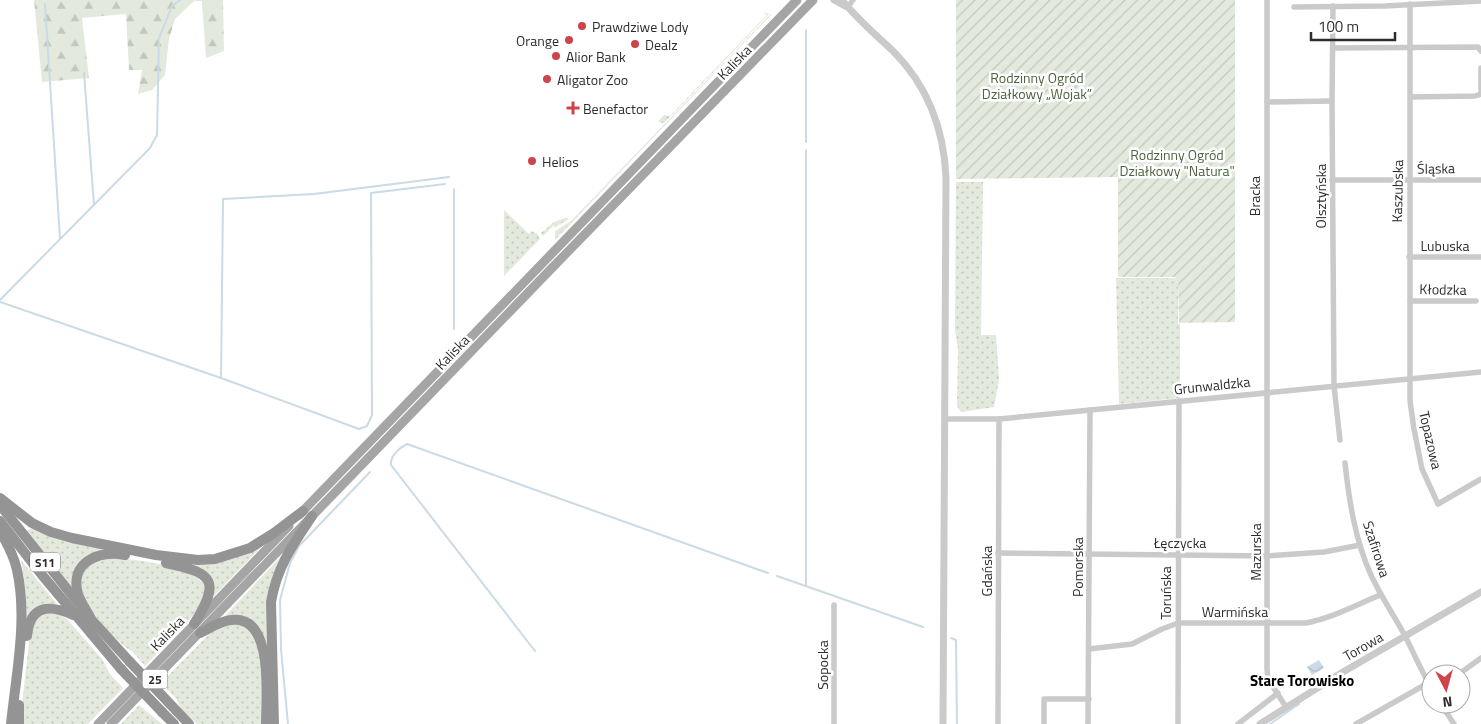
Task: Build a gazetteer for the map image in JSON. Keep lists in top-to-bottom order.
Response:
{
  "streets": {
    "highway": ["S11"],
    "main road": ["Kaliska", "25"],
    "street": [
      "Śląska",
      "Kaszubska",
      "Bracka",
      "Olsztyńska",
      "Lubuska",
      "Kłodzka",
      "Grunwaldzka",
      "Topazowa",
      "Łęczycka",
      "Szafirowa",
      "Mazurska",
      "Pomorska",
      "Gdańska",
      "Toruńska",
      "Warmińska",
      "Torowa",
      "Sopocka"
    ]
  },
  "crossings": [
    ["Śląska", "Kaszubska"],
    ["Śląska", "Olsztyńska"],
    ["Kaszubska", "Lubuska"],
    ["Kaszubska", "Kłodzka"],
    ["Kaszubska", "Grunwaldzka"],
    ["Kaszubska", "Topazowa"],
    ["Bracka", "Grunwaldzka"],
    ["Bracka", "Mazurska"],
    ["Olsztyńska", "Grunwaldzka"],
    ["Grunwaldzka", "Topazowa"],
    ["Grunwaldzka", "Mazurska"],
    ["Grunwaldzka", "Pomorska"],
    ["Grunwaldzka", "Gdańska"],
    ["Grunwaldzka", "Toruńska"],
    ["Łęczycka", "Szafirowa"],
    ["Łęczycka", "Mazurska"],
    ["Łęczycka", "Pomorska"],
    ["Łęczycka", "Gdańska"],
    ["Łęczycka", "Toruńska"],
    ["Szafirowa", "Warmińska"],
    ["Szafirowa", "Torowa"],
    ["Mazurska", "Warmińska"],
    ["Mazurska", "Torowa"],
    ["Pomorska", "Warmińska"],
    ["Toruńska", "Warmińska"]
  ],
  "districts": ["Stare Torowisko"],
  "parks": ["Rodzinny Ogród Działkowy „Wojak”", "Rodzinny Ogród Działkowy \"Natura\""],
  "places": {
    "other": [
      "Prawdziwe Lody",
      "Orange",
      "Dealz",
      "Alior Bank",
      "Aligator Zoo",
      "Helios"
    ],
    "health": ["Benefactor"]
  },
  "scale_bar": "100 m",
  "north": "bottom"
}
